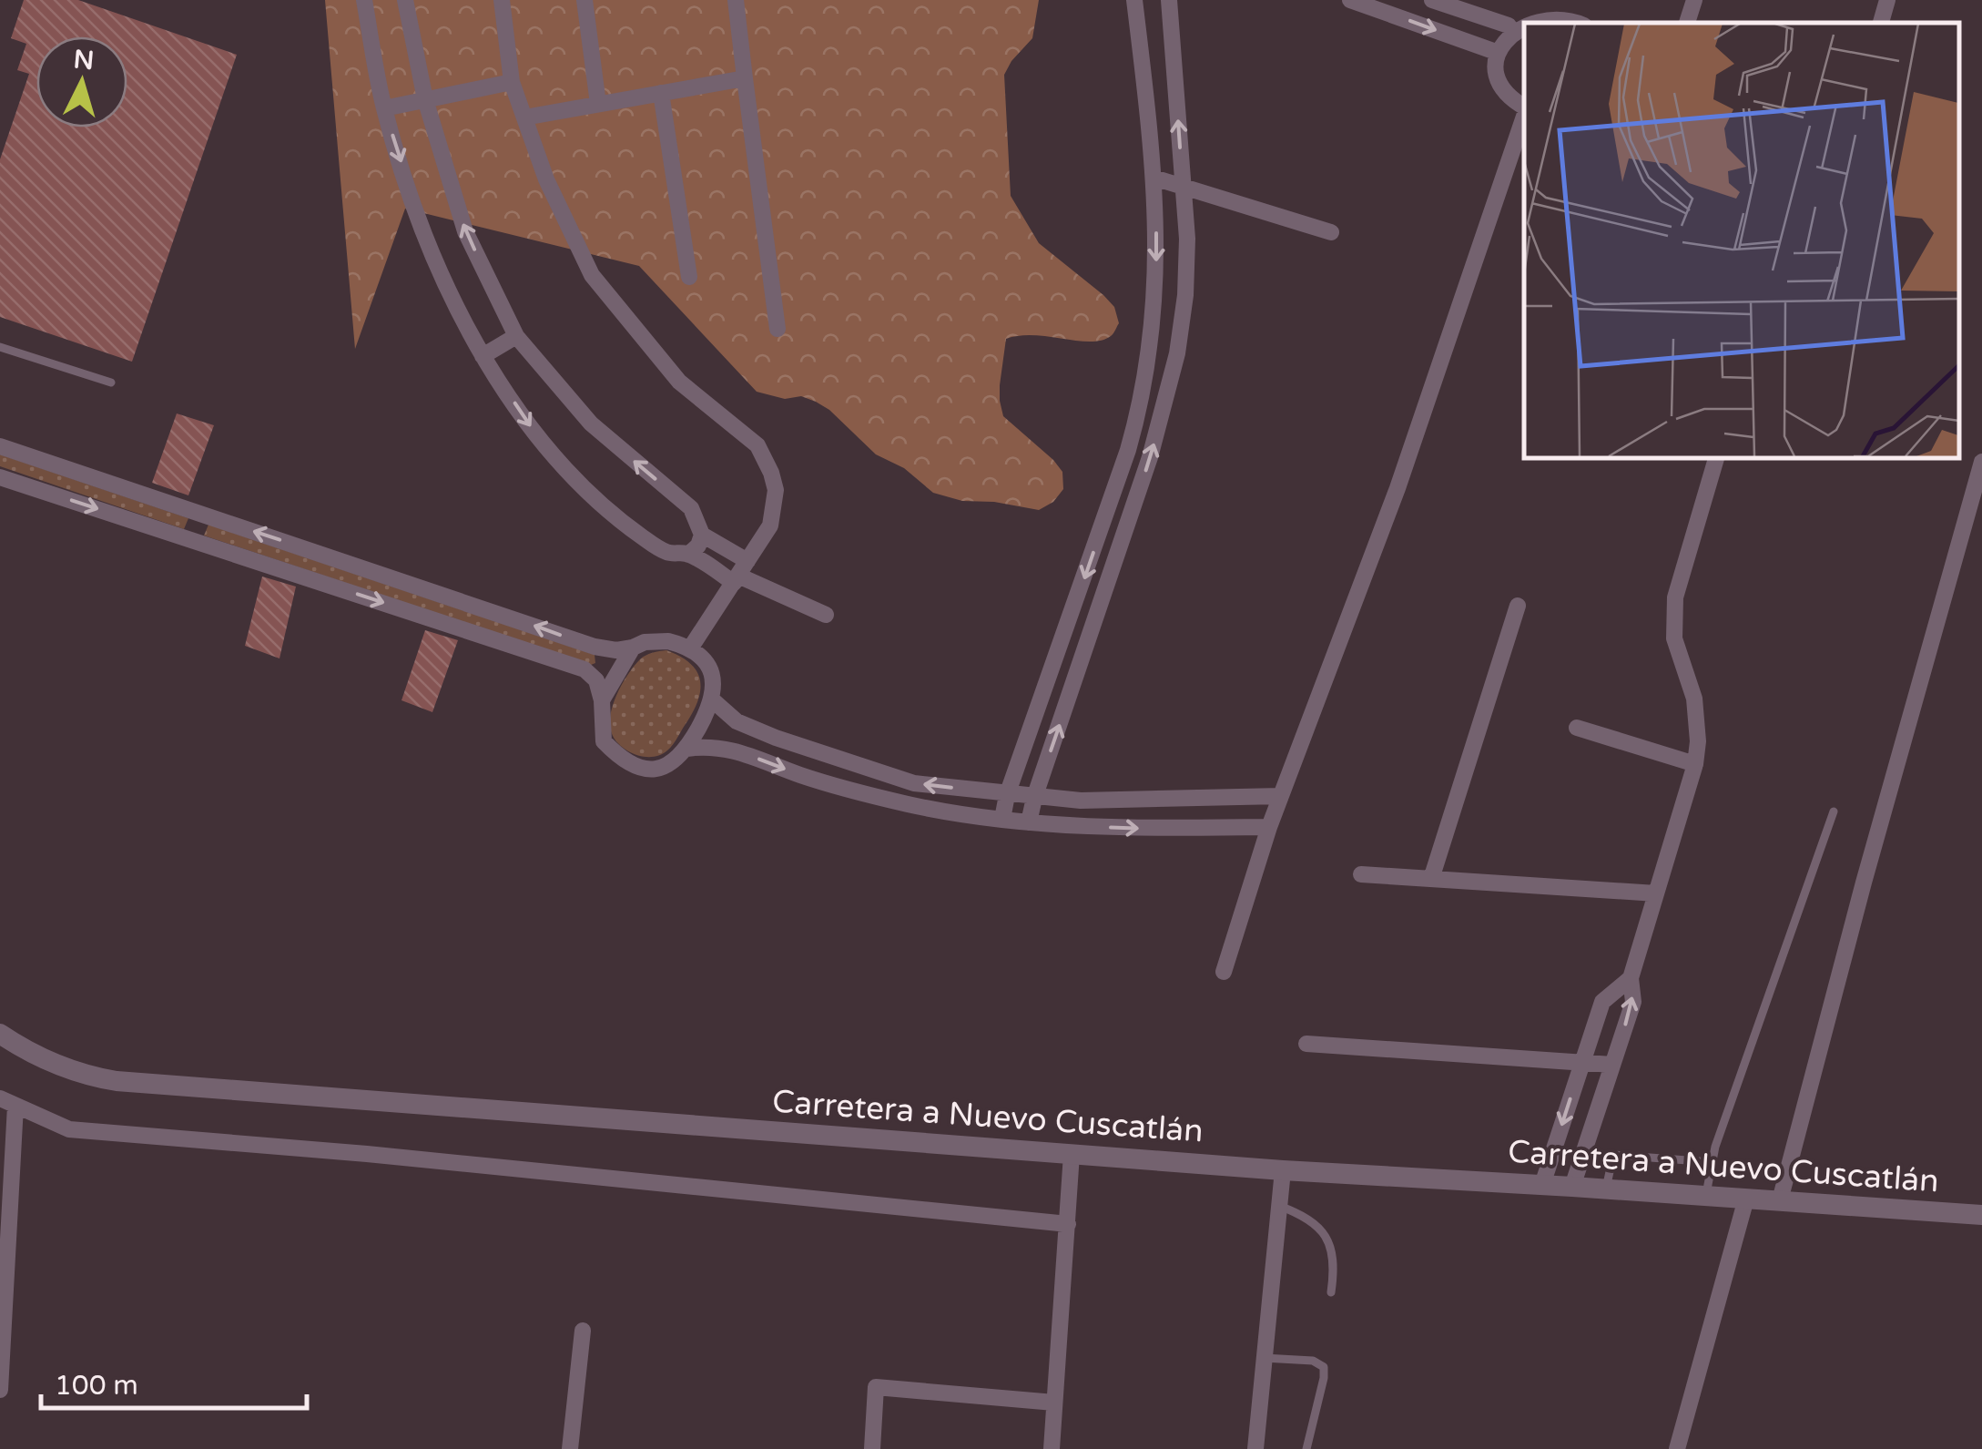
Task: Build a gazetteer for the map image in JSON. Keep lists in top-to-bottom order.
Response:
{
  "streets": {
    "street": ["Carretera a Nuevo Cuscatlán"]
  },
  "scale_bar": "100 m",
  "north": "top"
}
